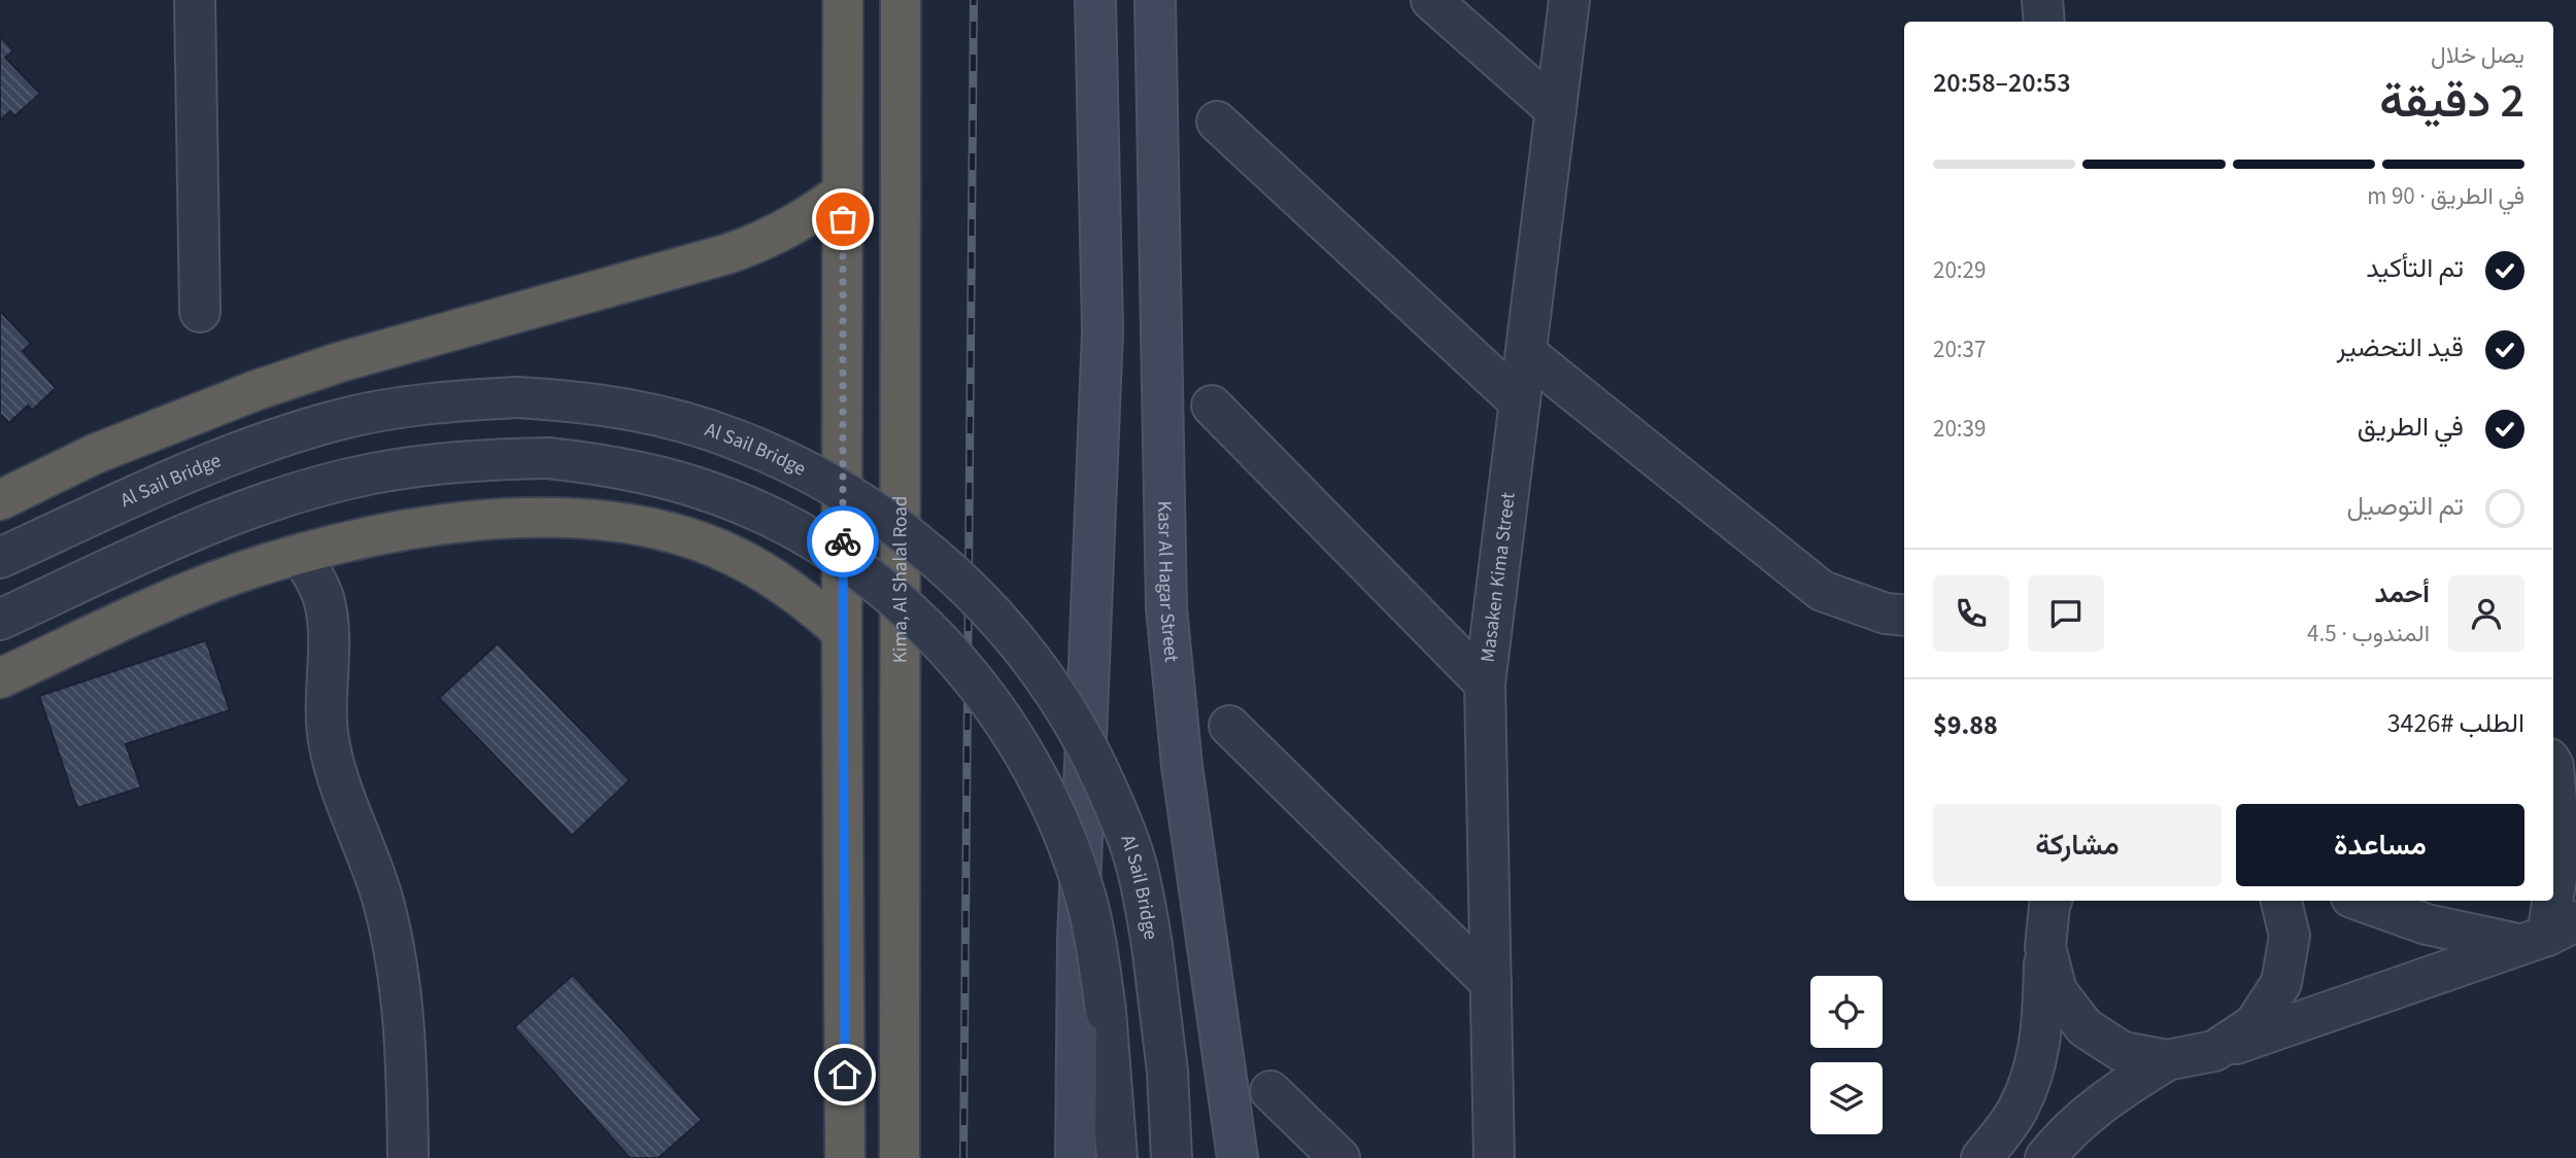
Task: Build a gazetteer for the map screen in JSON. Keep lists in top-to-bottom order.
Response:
{
  "streets": {
    "highway": ["Kima, Al Shalal Road"],
    "main road": ["Kasr Al Hagar Street"],
    "street": ["Al Sail Bridge", "Masaken Kima Street"]
  },
  "page": {
    "heading": ["2 دقيقة", "يصل خلال", "20:53–20:58"],
    "panel": [
      "أحمد",
      "المندوب · 4.5",
      "الطلب #3426",
      "$9.88"
    ],
    "bar": "في الطريق · 90 m",
    "list": [
      ["تم التأكيد", "20:29"],
      ["قيد التحضير", "20:37"],
      ["في الطريق", "20:39"],
      "تم التوصيل"
    ],
    "buttons": ["مساعدة", "مشاركة"]
  }
}
